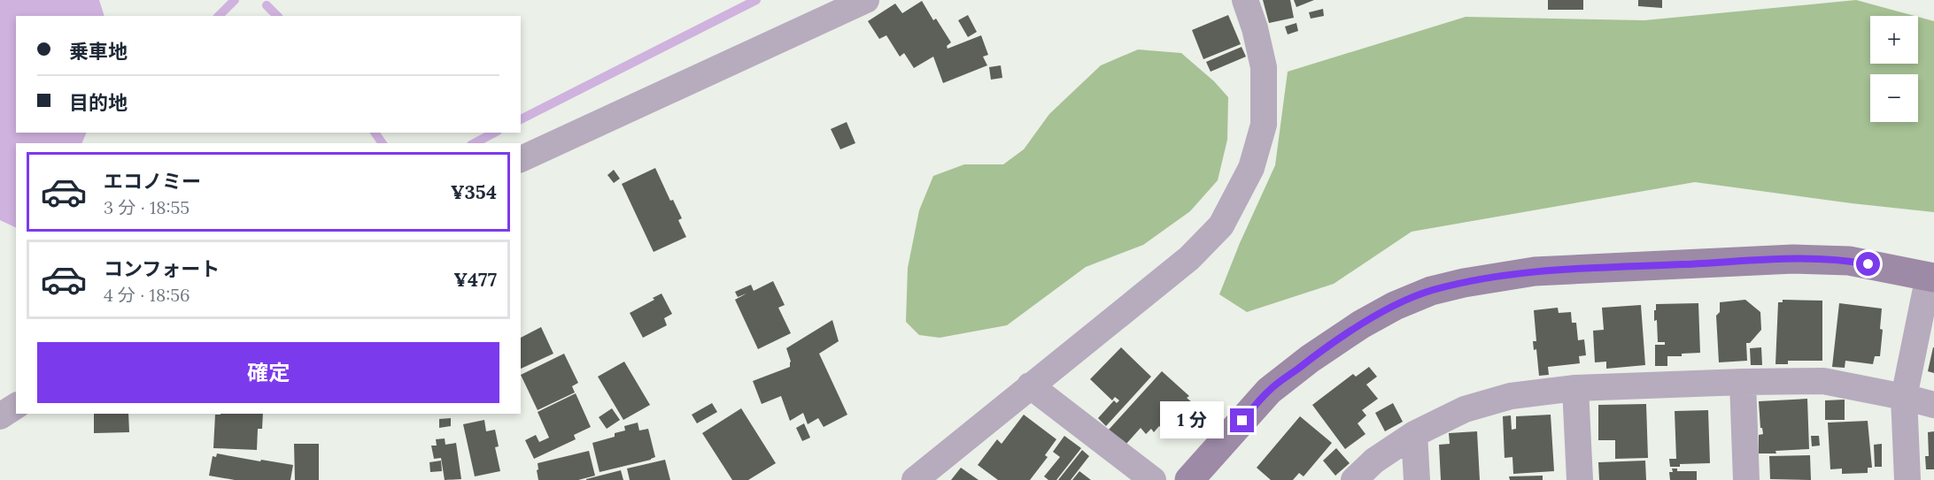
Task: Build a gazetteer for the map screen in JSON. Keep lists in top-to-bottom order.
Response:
{
  "page": {
    "map_buttons": ["+", "−"],
    "banner": ["乗車地", "目的地"],
    "list": [
      {
        "name": "エコノミー",
        "note": "3 分 · 18:55",
        "value": "¥354"
      },
      {
        "name": "コンフォート",
        "note": "4 分 · 18:56",
        "value": "¥477"
      }
    ],
    "buttons": "確定",
    "bubble": "1 分"
  }
}
